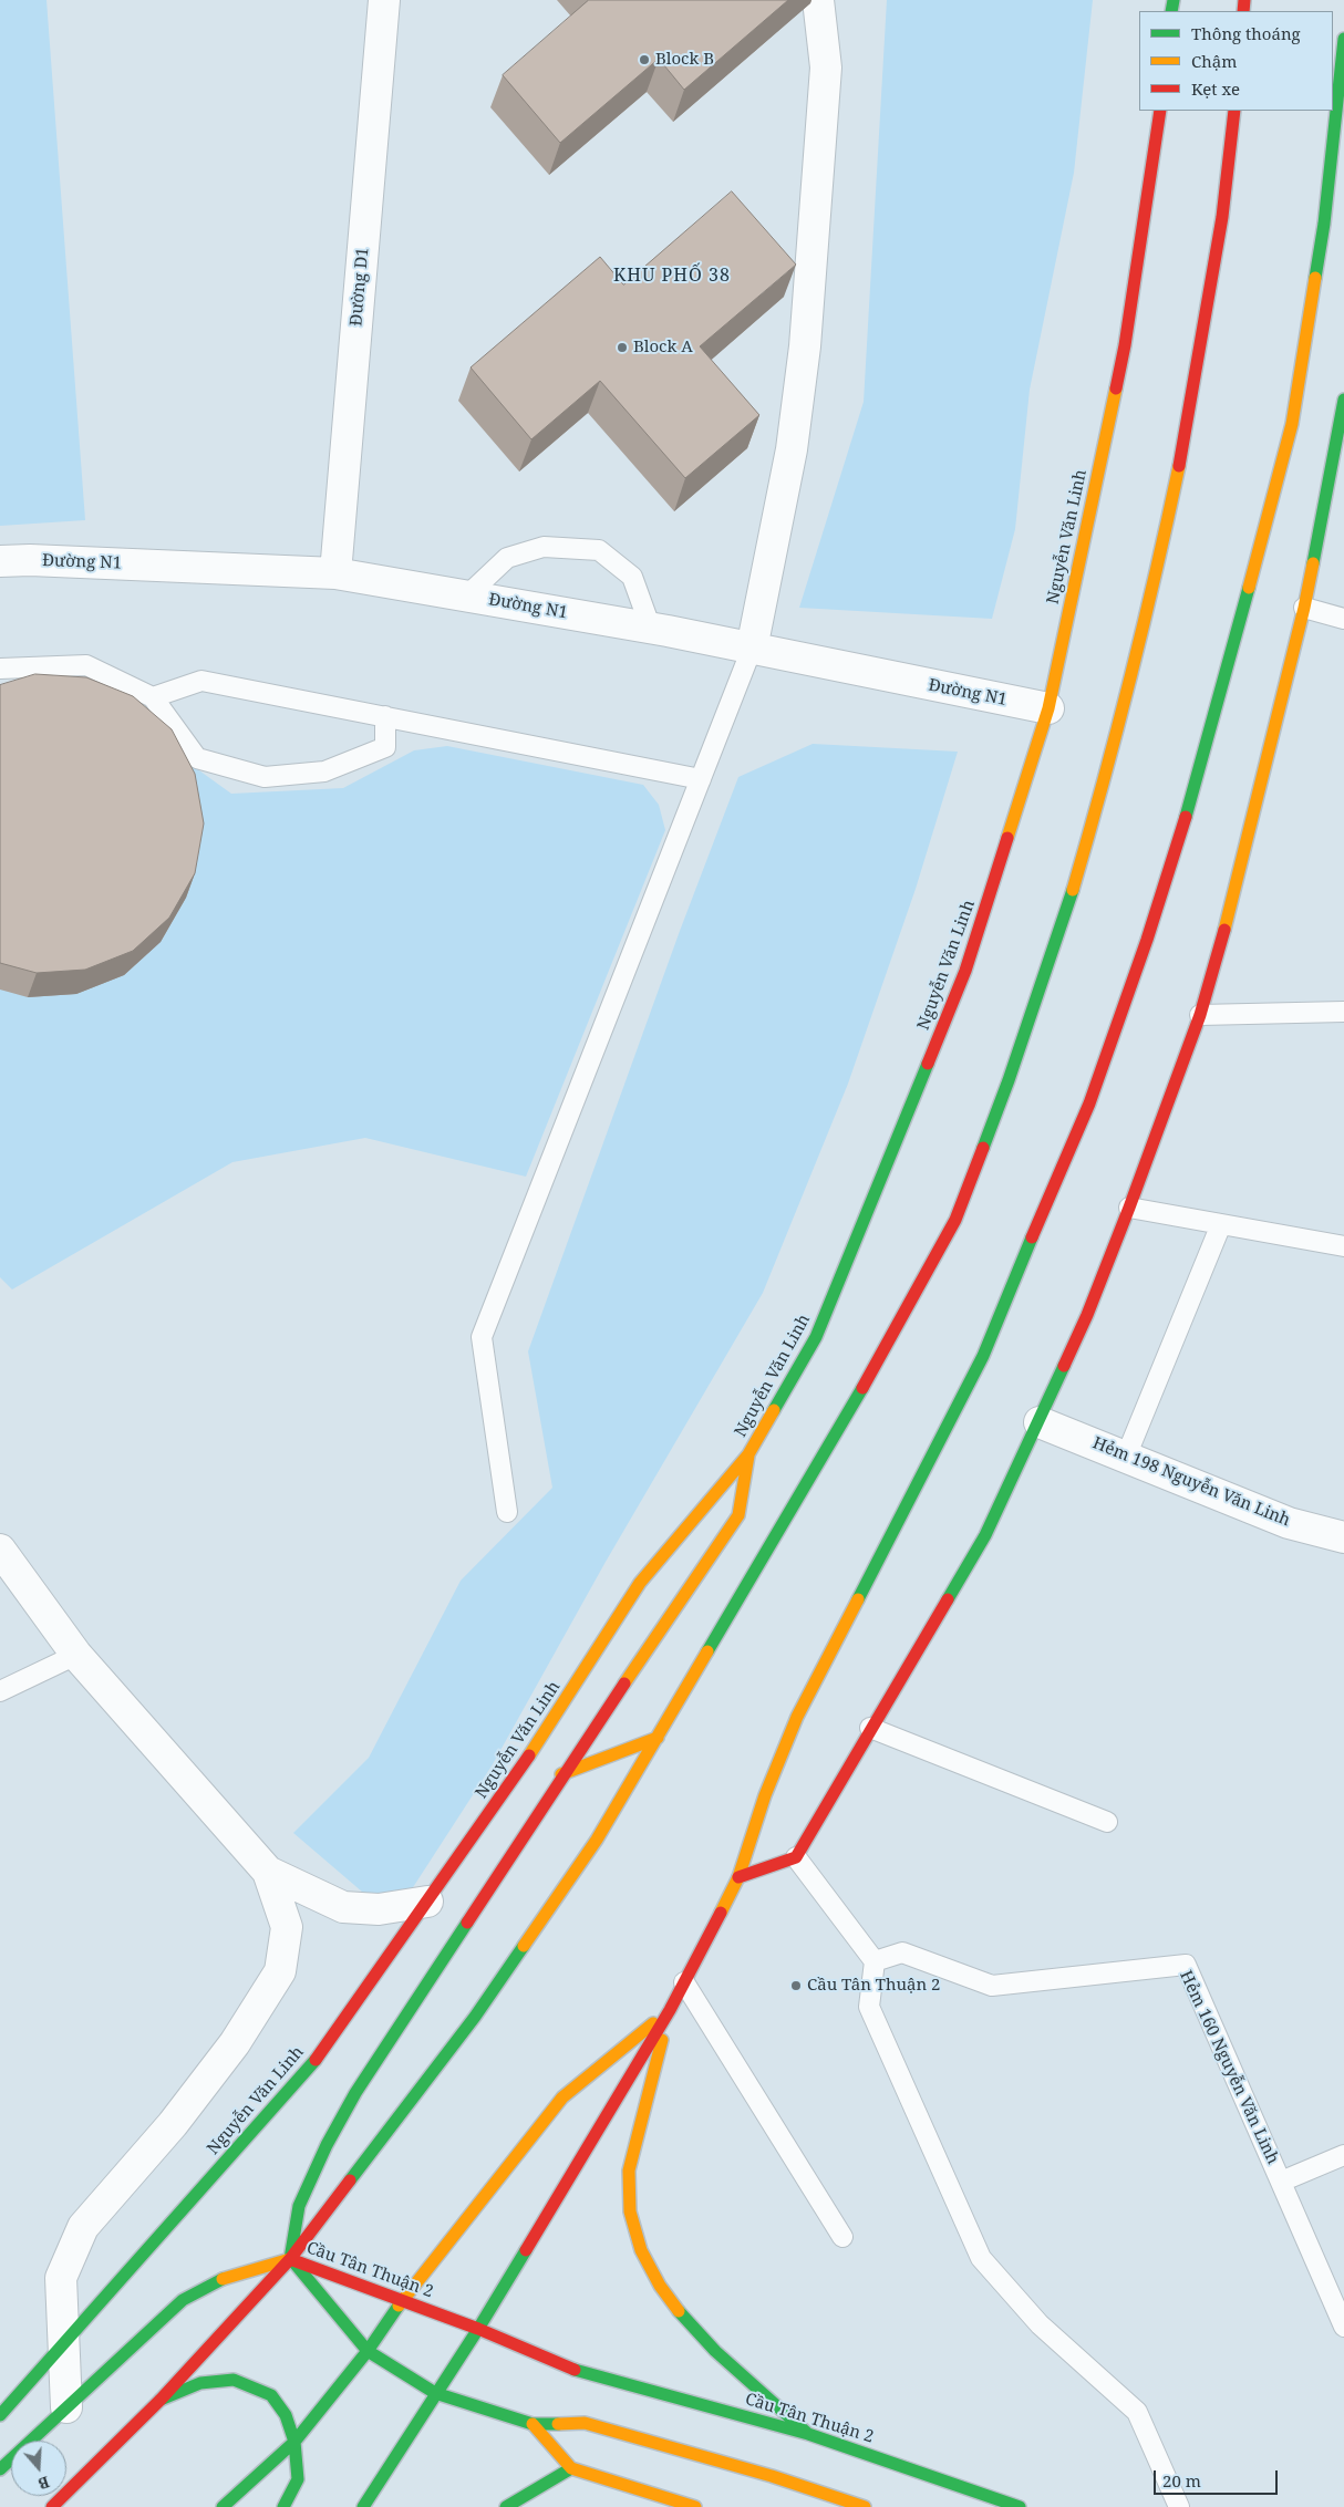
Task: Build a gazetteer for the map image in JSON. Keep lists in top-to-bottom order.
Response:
{
  "streets": {
    "main road": ["Nguyễn Văn Linh", "Cầu Tân Thuận 2"],
    "street": ["Đường D1", "Đường N1", "Hẻm 198 Nguyễn Văn Linh"],
    "lane": ["Hẻm 160 Nguyễn Văn Linh"]
  },
  "crossings": [
    ["Đường D1", "Đường N1"],
    ["Nguyễn Văn Linh", "Đường N1"]
  ],
  "districts": ["KHU PHỐ 38"],
  "places": ["Block B", "Block A", "Cầu Tân Thuận 2"],
  "legend": ["Thông thoáng", "Chậm", "Kẹt xe"],
  "scale_bar": "20 m",
  "north": "bottom"
}
